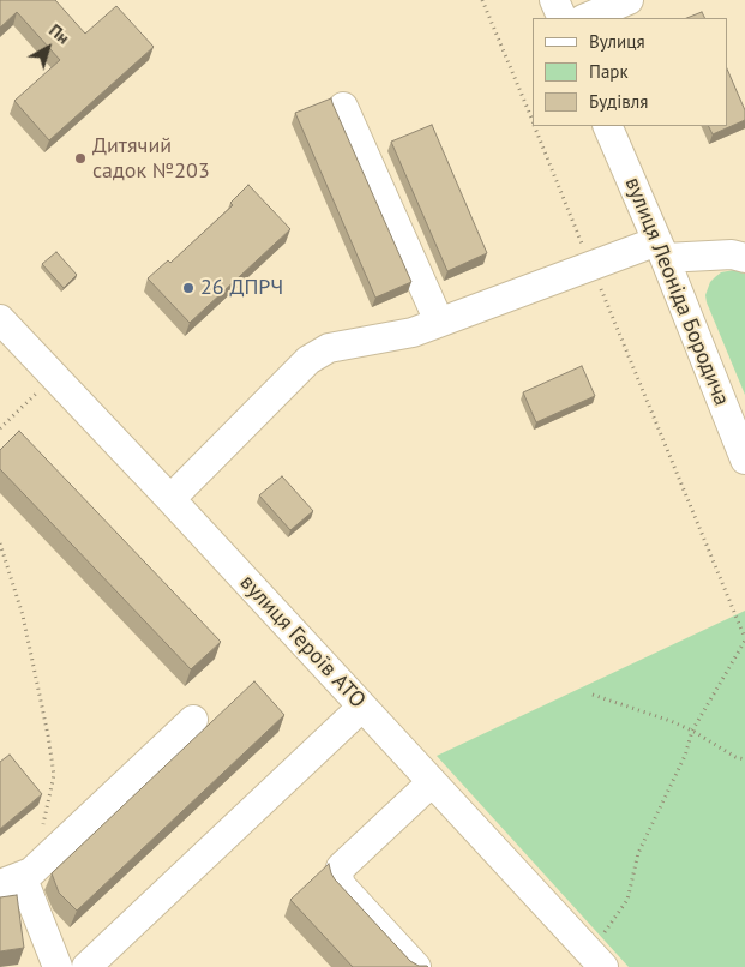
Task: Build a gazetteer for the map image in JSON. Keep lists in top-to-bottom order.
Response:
{
  "streets": {
    "street": ["вулиця Леоніда Бородича", "вулиця Героїв АТО"]
  },
  "places": ["Дитячий садок №203", "26 ДПРЧ"],
  "legend": ["Вулиця", "Парк", "Будівля"],
  "north": "top right"
}
